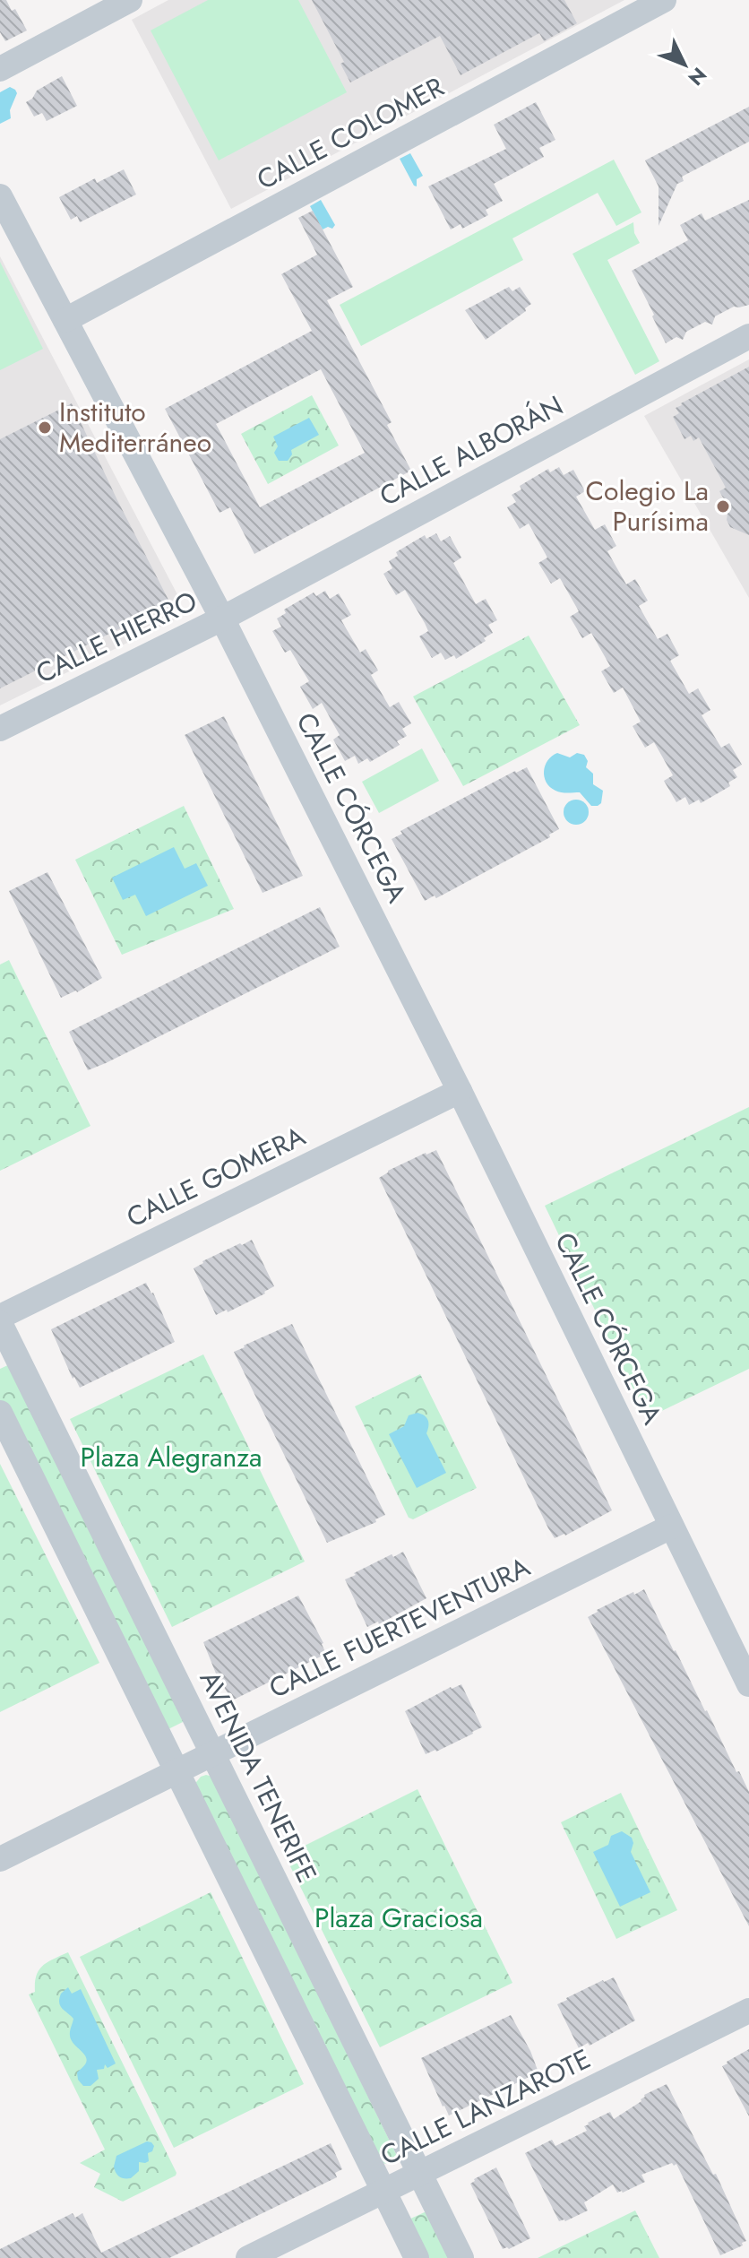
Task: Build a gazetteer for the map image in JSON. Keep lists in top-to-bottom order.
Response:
{
  "streets": {
    "street": [
      "CALLE COLOMER",
      "CALLE ALBORÁN",
      "CALLE HIERRO",
      "CALLE CÓRCEGA",
      "CALLE GOMERA",
      "CALLE FUERTEVENTURA",
      "AVENIDA TENERIFE",
      "CALLE LANZAROTE"
    ]
  },
  "crossings": [
    ["CALLE COLOMER", "CALLE CÓRCEGA"],
    ["CALLE ALBORÁN", "CALLE HIERRO"],
    ["CALLE ALBORÁN", "CALLE CÓRCEGA"],
    ["CALLE HIERRO", "CALLE CÓRCEGA"],
    ["CALLE CÓRCEGA", "CALLE GOMERA"],
    ["CALLE CÓRCEGA", "CALLE FUERTEVENTURA"],
    ["CALLE FUERTEVENTURA", "AVENIDA TENERIFE"],
    ["AVENIDA TENERIFE", "CALLE LANZAROTE"]
  ],
  "parks": ["Plaza Alegranza", "Plaza Graciosa"],
  "places": ["Instituto Mediterráneo", "Colegio La Purísima"],
  "north": "bottom right"
}
